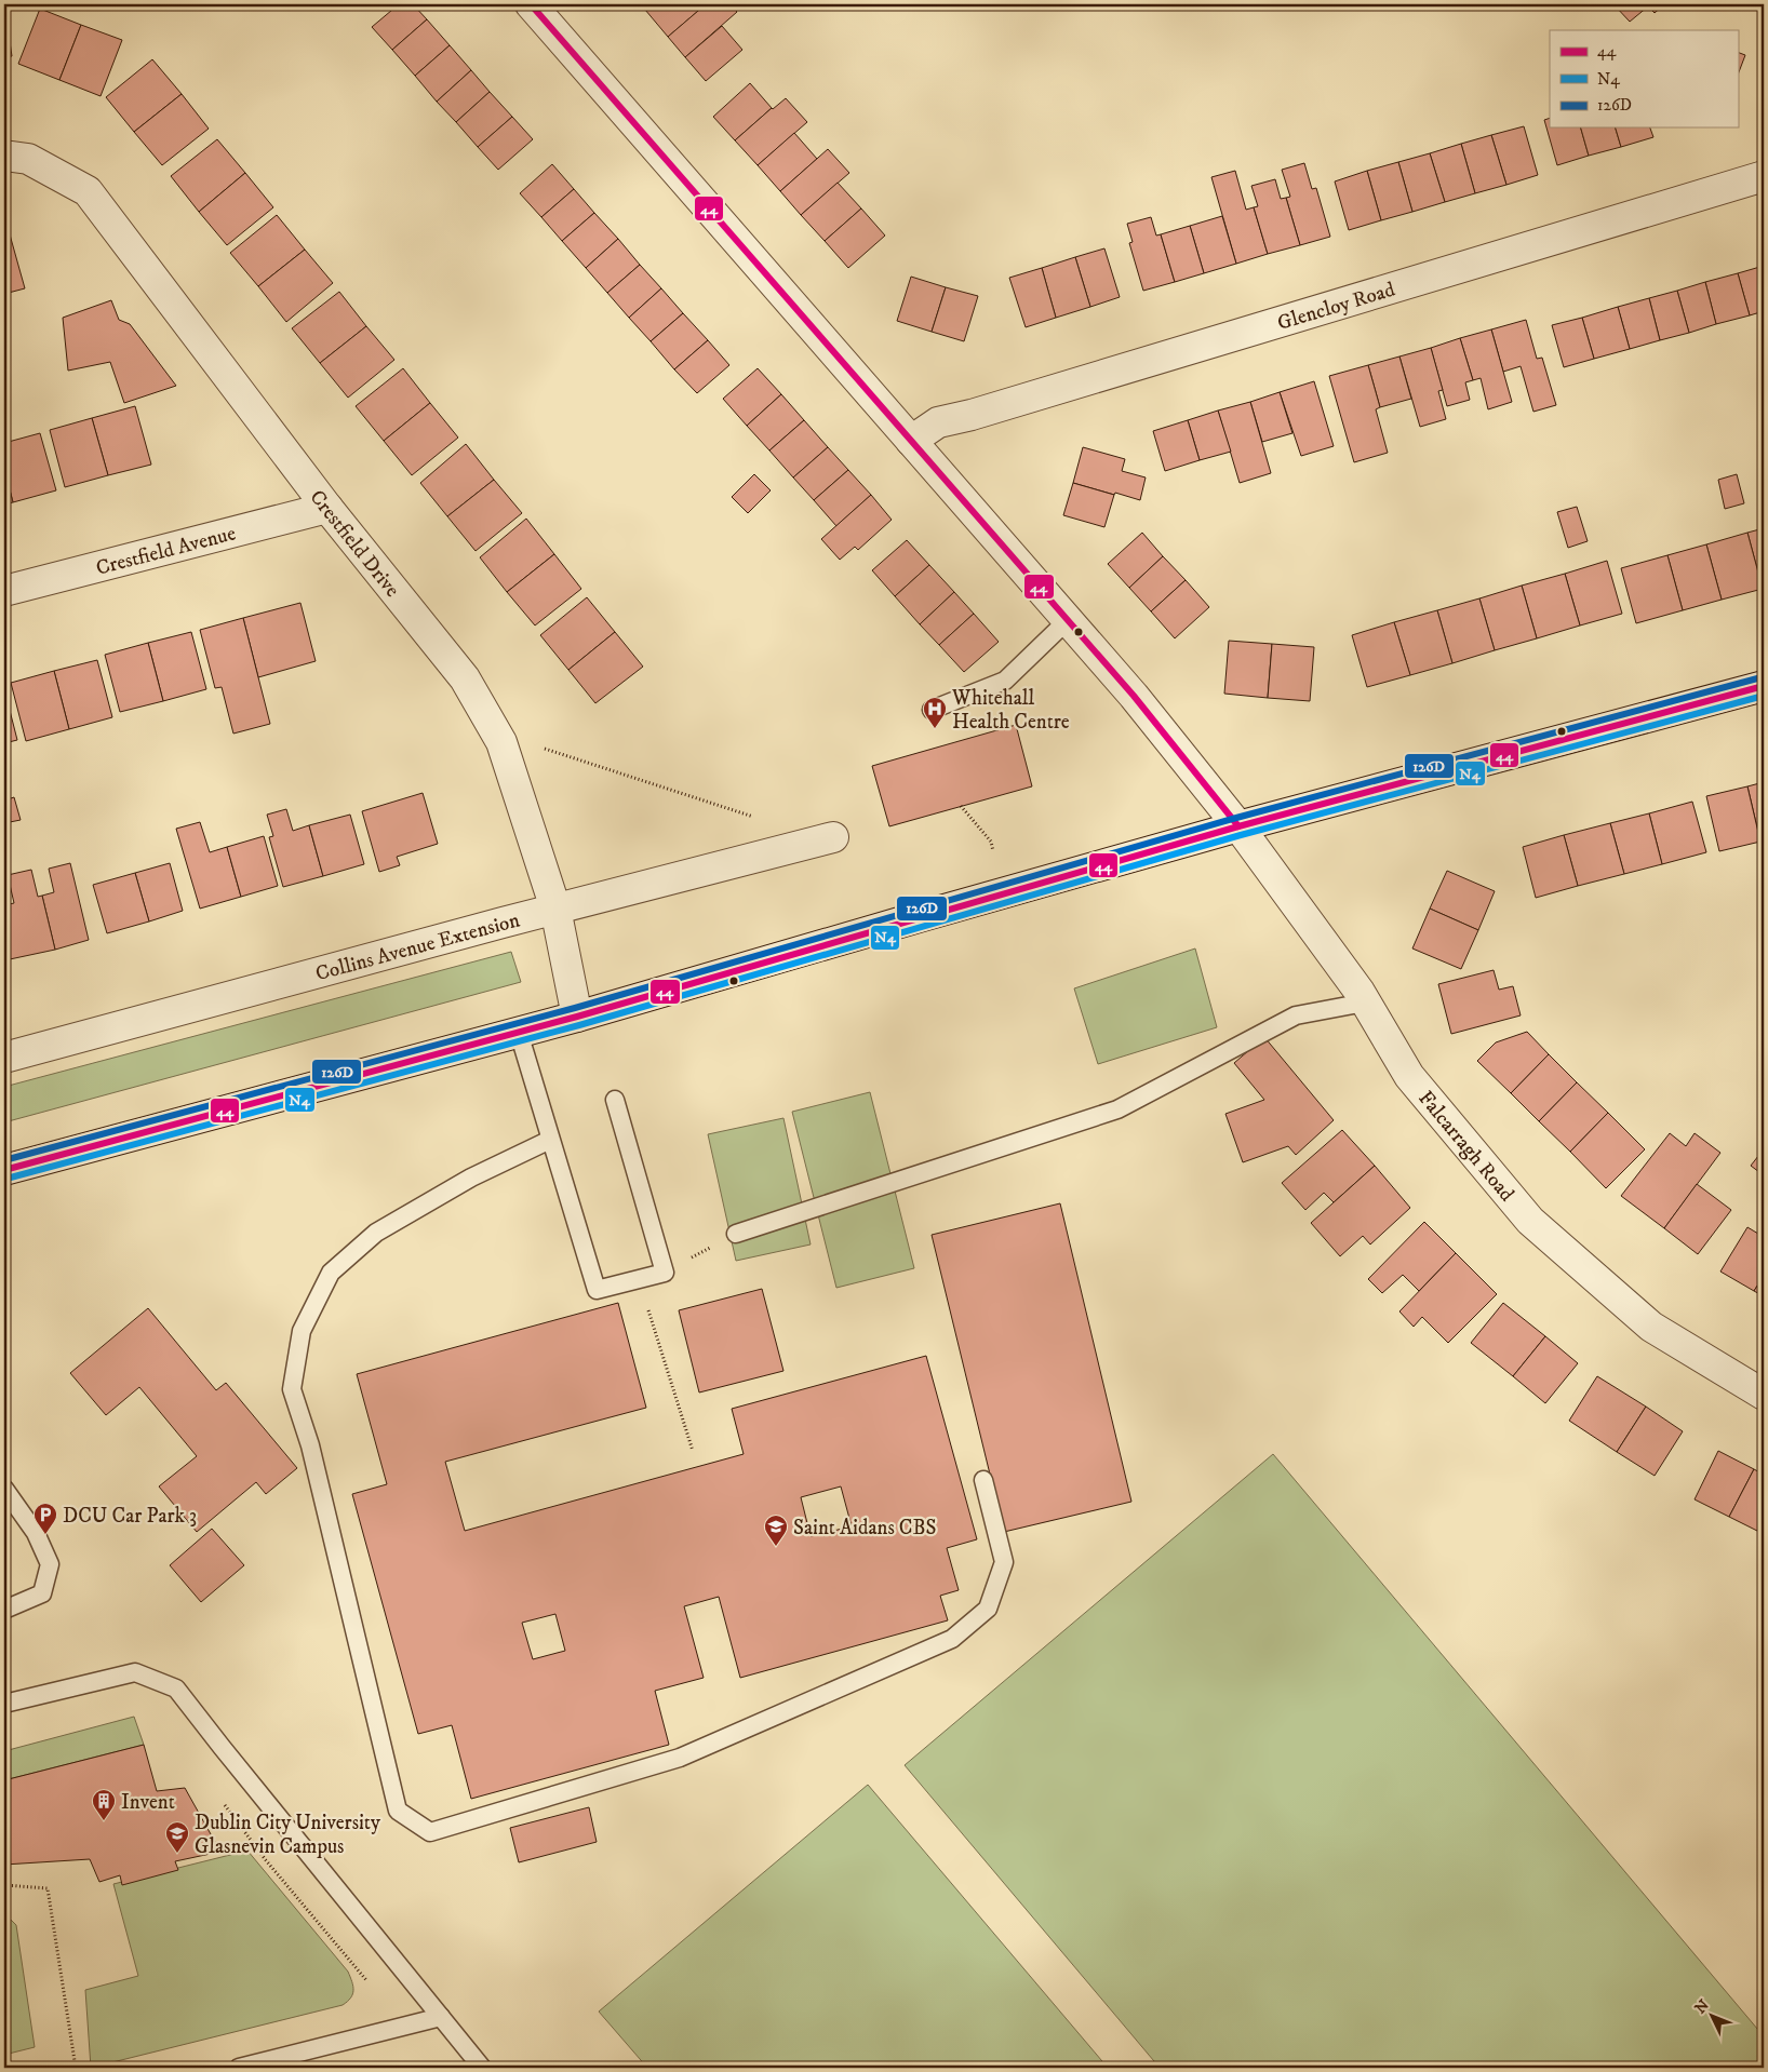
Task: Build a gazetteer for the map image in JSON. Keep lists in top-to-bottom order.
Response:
{
  "streets": {
    "street": [
      "Glencloy Road",
      "Crestfield Drive",
      "Crestfield Avenue",
      "Collins Avenue Extension",
      "Falcarragh Road"
    ]
  },
  "crossings": [
    ["Glencloy Road", "Falcarragh Road"],
    ["Crestfield Drive", "Crestfield Avenue"],
    ["Crestfield Drive", "Collins Avenue Extension"]
  ],
  "places": {
    "hospital": ["Whitehall Health Centre"],
    "parking": ["DCU Car Park 3"],
    "school or university": ["Saint Aidans CBS", "Dublin City University Glasnevin Campus"],
    "building": ["Invent"]
  },
  "lines": ["transit line 44", "transit line 126D", "transit line N4"],
  "legend": ["44", "N4", "126D"],
  "north": "top left"
}
